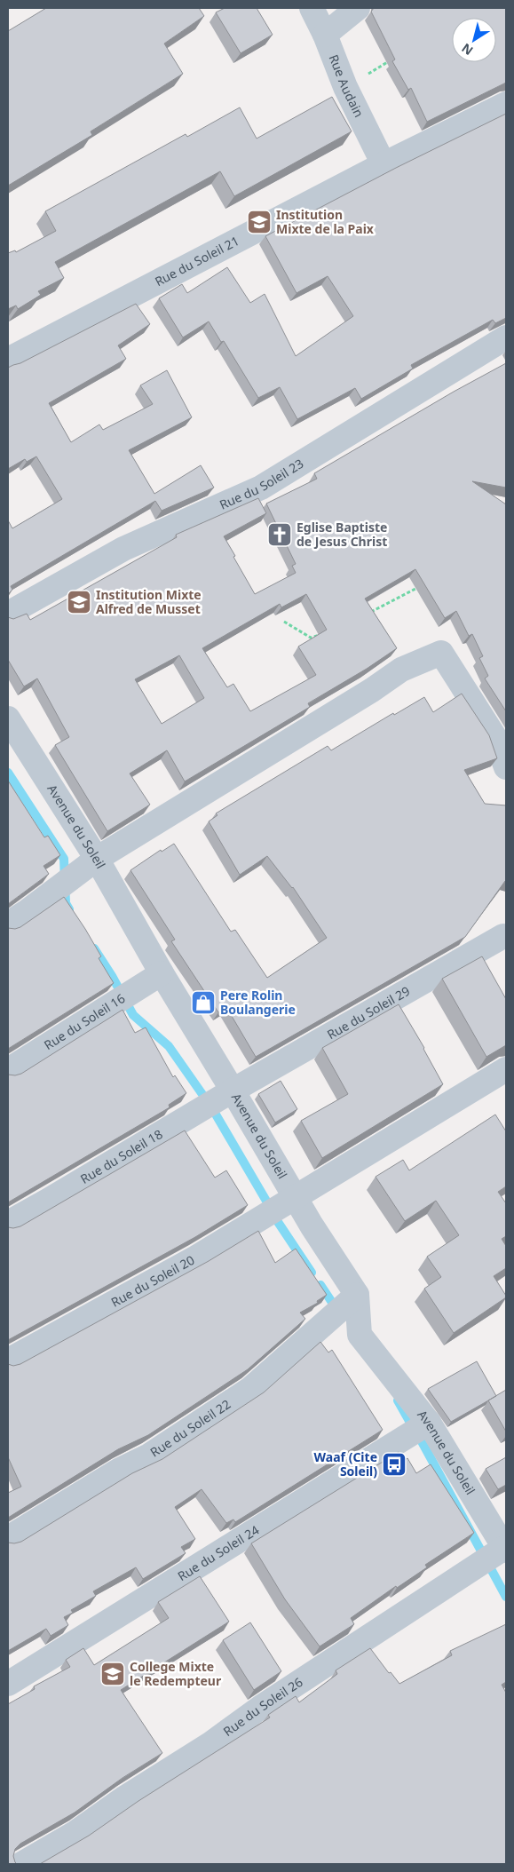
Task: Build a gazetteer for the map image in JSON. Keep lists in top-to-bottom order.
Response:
{
  "streets": {
    "street": [
      "Rue Audain",
      "Rue du Soleil 21",
      "Rue du Soleil 23",
      "Avenue du Soleil",
      "Rue du Soleil 29",
      "Rue du Soleil 16",
      "Rue du Soleil 18",
      "Rue du Soleil 20",
      "Rue du Soleil 22",
      "Rue du Soleil 24",
      "Rue du Soleil 26"
    ]
  },
  "crossings": [
    ["Rue Audain", "Rue du Soleil 21"],
    ["Avenue du Soleil", "Rue du Soleil 29"],
    ["Avenue du Soleil", "Rue du Soleil 16"],
    ["Avenue du Soleil", "Rue du Soleil 18"],
    ["Avenue du Soleil", "Rue du Soleil 20"],
    ["Avenue du Soleil", "Rue du Soleil 22"],
    ["Avenue du Soleil", "Rue du Soleil 24"],
    ["Avenue du Soleil", "Rue du Soleil 26"],
    ["Rue du Soleil 29", "Rue du Soleil 18"]
  ],
  "places": {
    "school or university": ["Institution Mixte de la Paix", "Institution Mixte Alfred de Musset", "College Mixte le Redempteur"],
    "church": ["Eglise Baptiste de Jesus Christ"],
    "shop": ["Pere Rolin Boulangerie"],
    "bus stop": ["Waaf (Cite Soleil)"]
  },
  "north": "bottom left"
}
